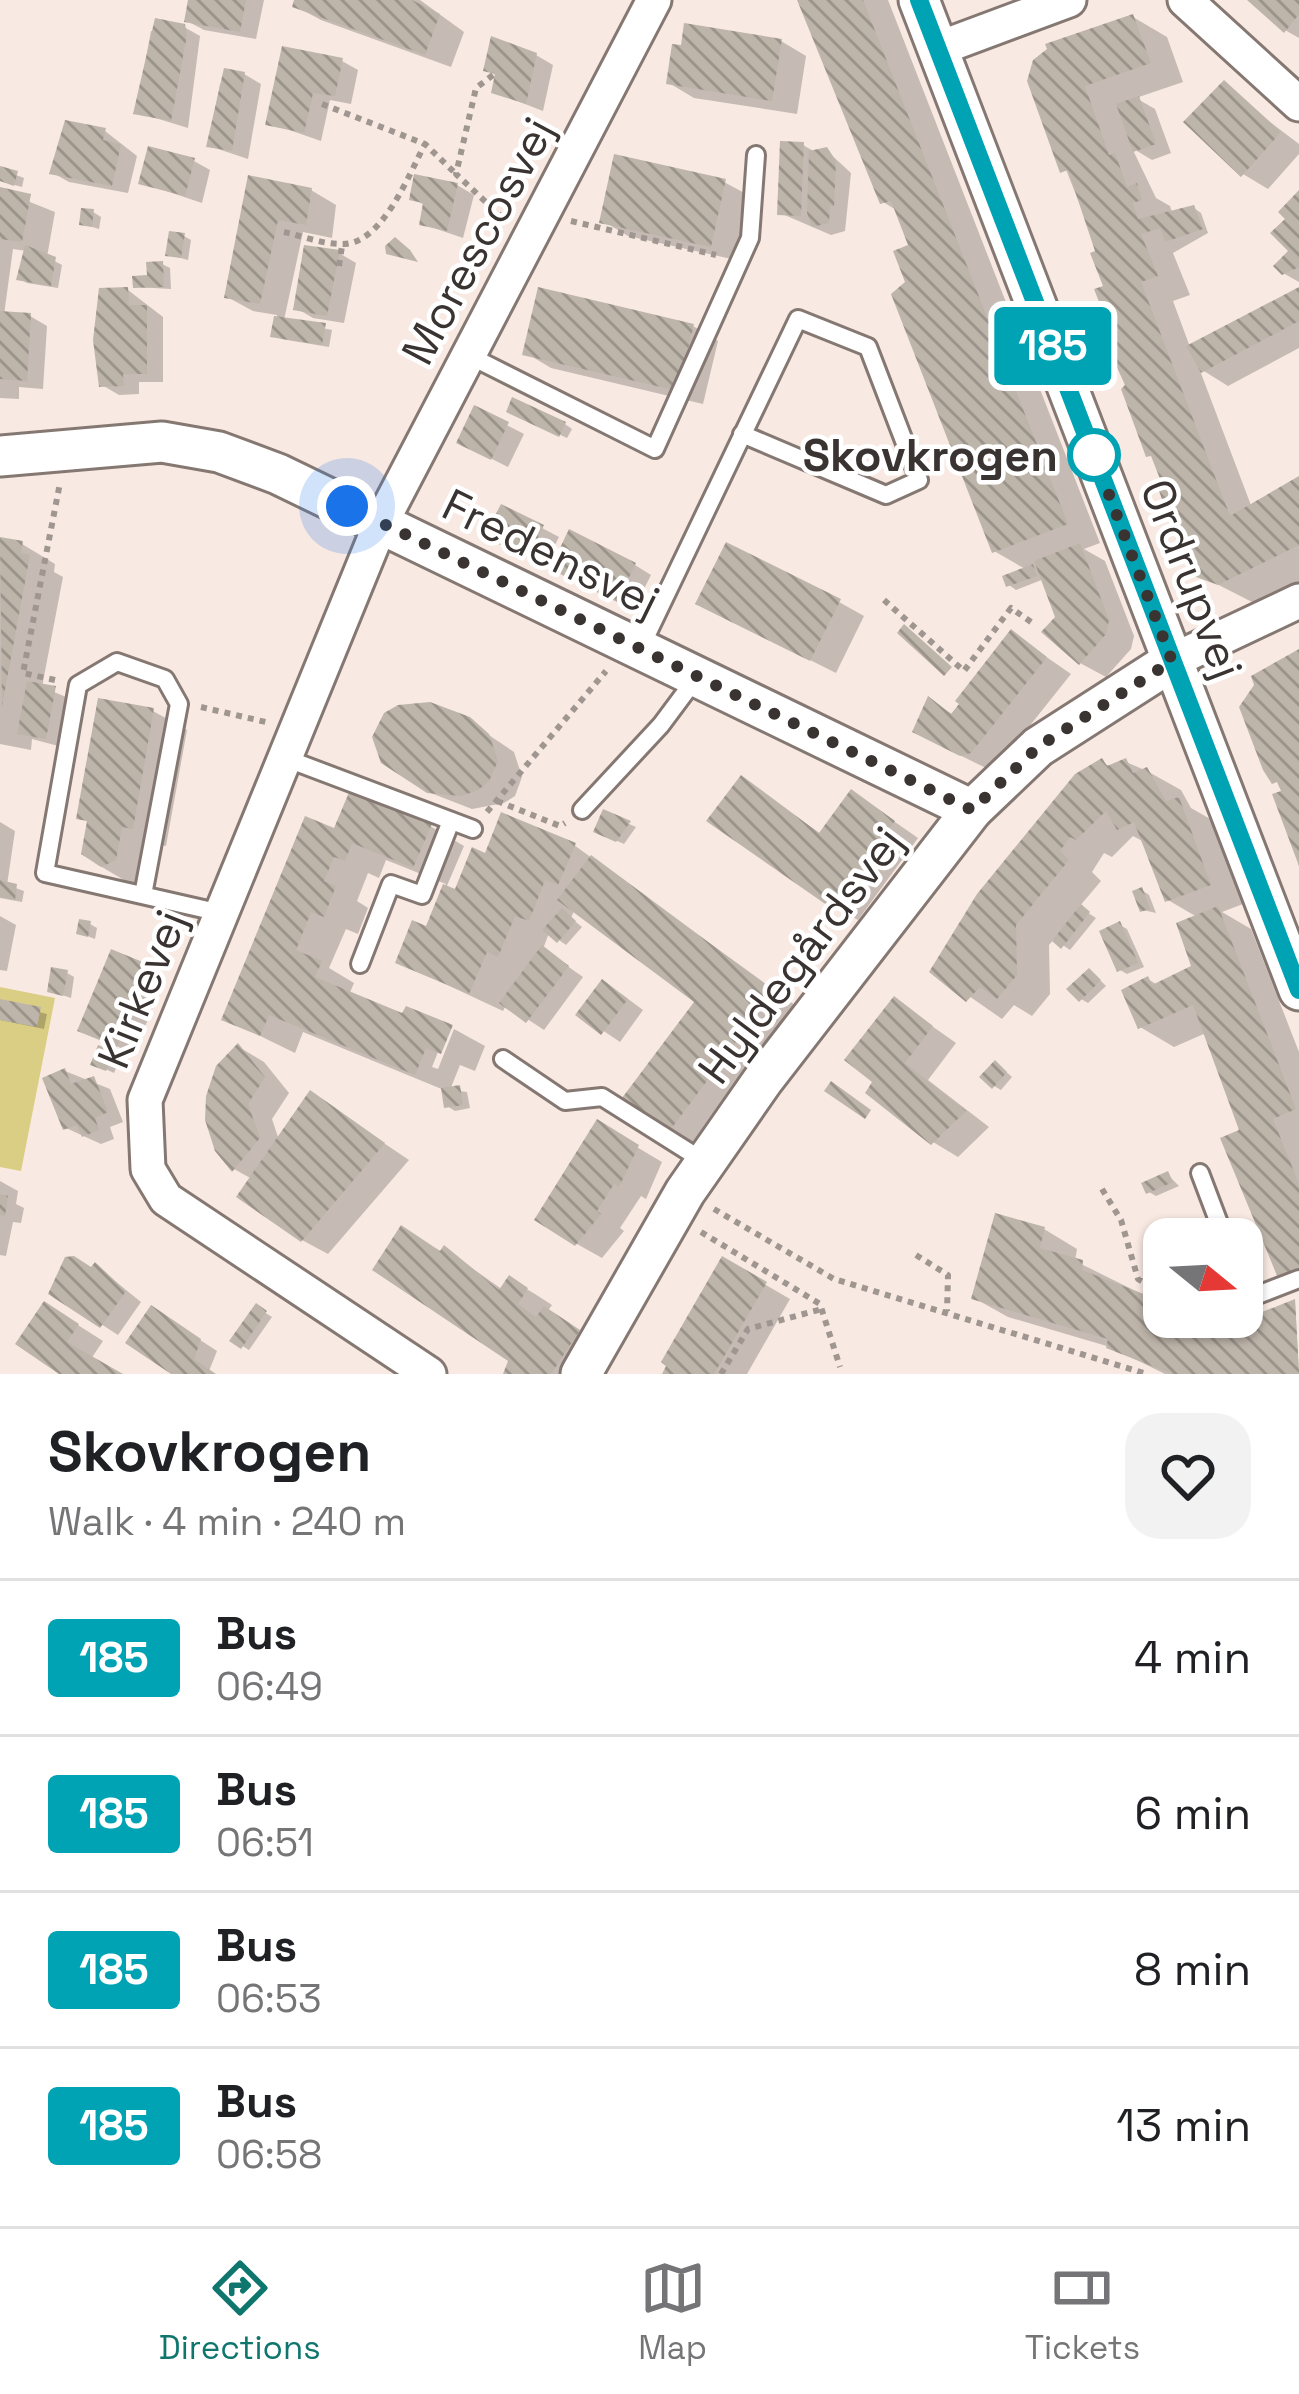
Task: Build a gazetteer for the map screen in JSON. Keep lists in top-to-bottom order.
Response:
{
  "streets": {
    "street": [
      "Morescosvej",
      "Fredensvej",
      "Ordrupvej",
      "Hyldegårdsvej",
      "Kirkevej"
    ]
  },
  "crossings": [
    ["Morescosvej", "Fredensvej"],
    ["Morescosvej", "Kirkevej"],
    ["Fredensvej", "Hyldegårdsvej"],
    ["Fredensvej", "Kirkevej"],
    ["Ordrupvej", "Hyldegårdsvej"]
  ],
  "places": ["Skovkrogen"],
  "lines": ["bus line 185"],
  "north": "right",
  "page": {
    "on_map": "185",
    "heading": ["Skovkrogen", "Walk · 4 min · 240 m"],
    "list": [
      {
        "mark": "185",
        "name": "Bus",
        "note": "06:49",
        "value": "4 min"
      },
      {
        "mark": "185",
        "name": "Bus",
        "note": "06:51",
        "value": "6 min"
      },
      {
        "mark": "185",
        "name": "Bus",
        "note": "06:53",
        "value": "8 min"
      },
      {
        "mark": "185",
        "name": "Bus",
        "note": "06:58",
        "value": "13 min"
      }
    ],
    "tabs": ["Directions", "Map", "Tickets"]
  }
}
